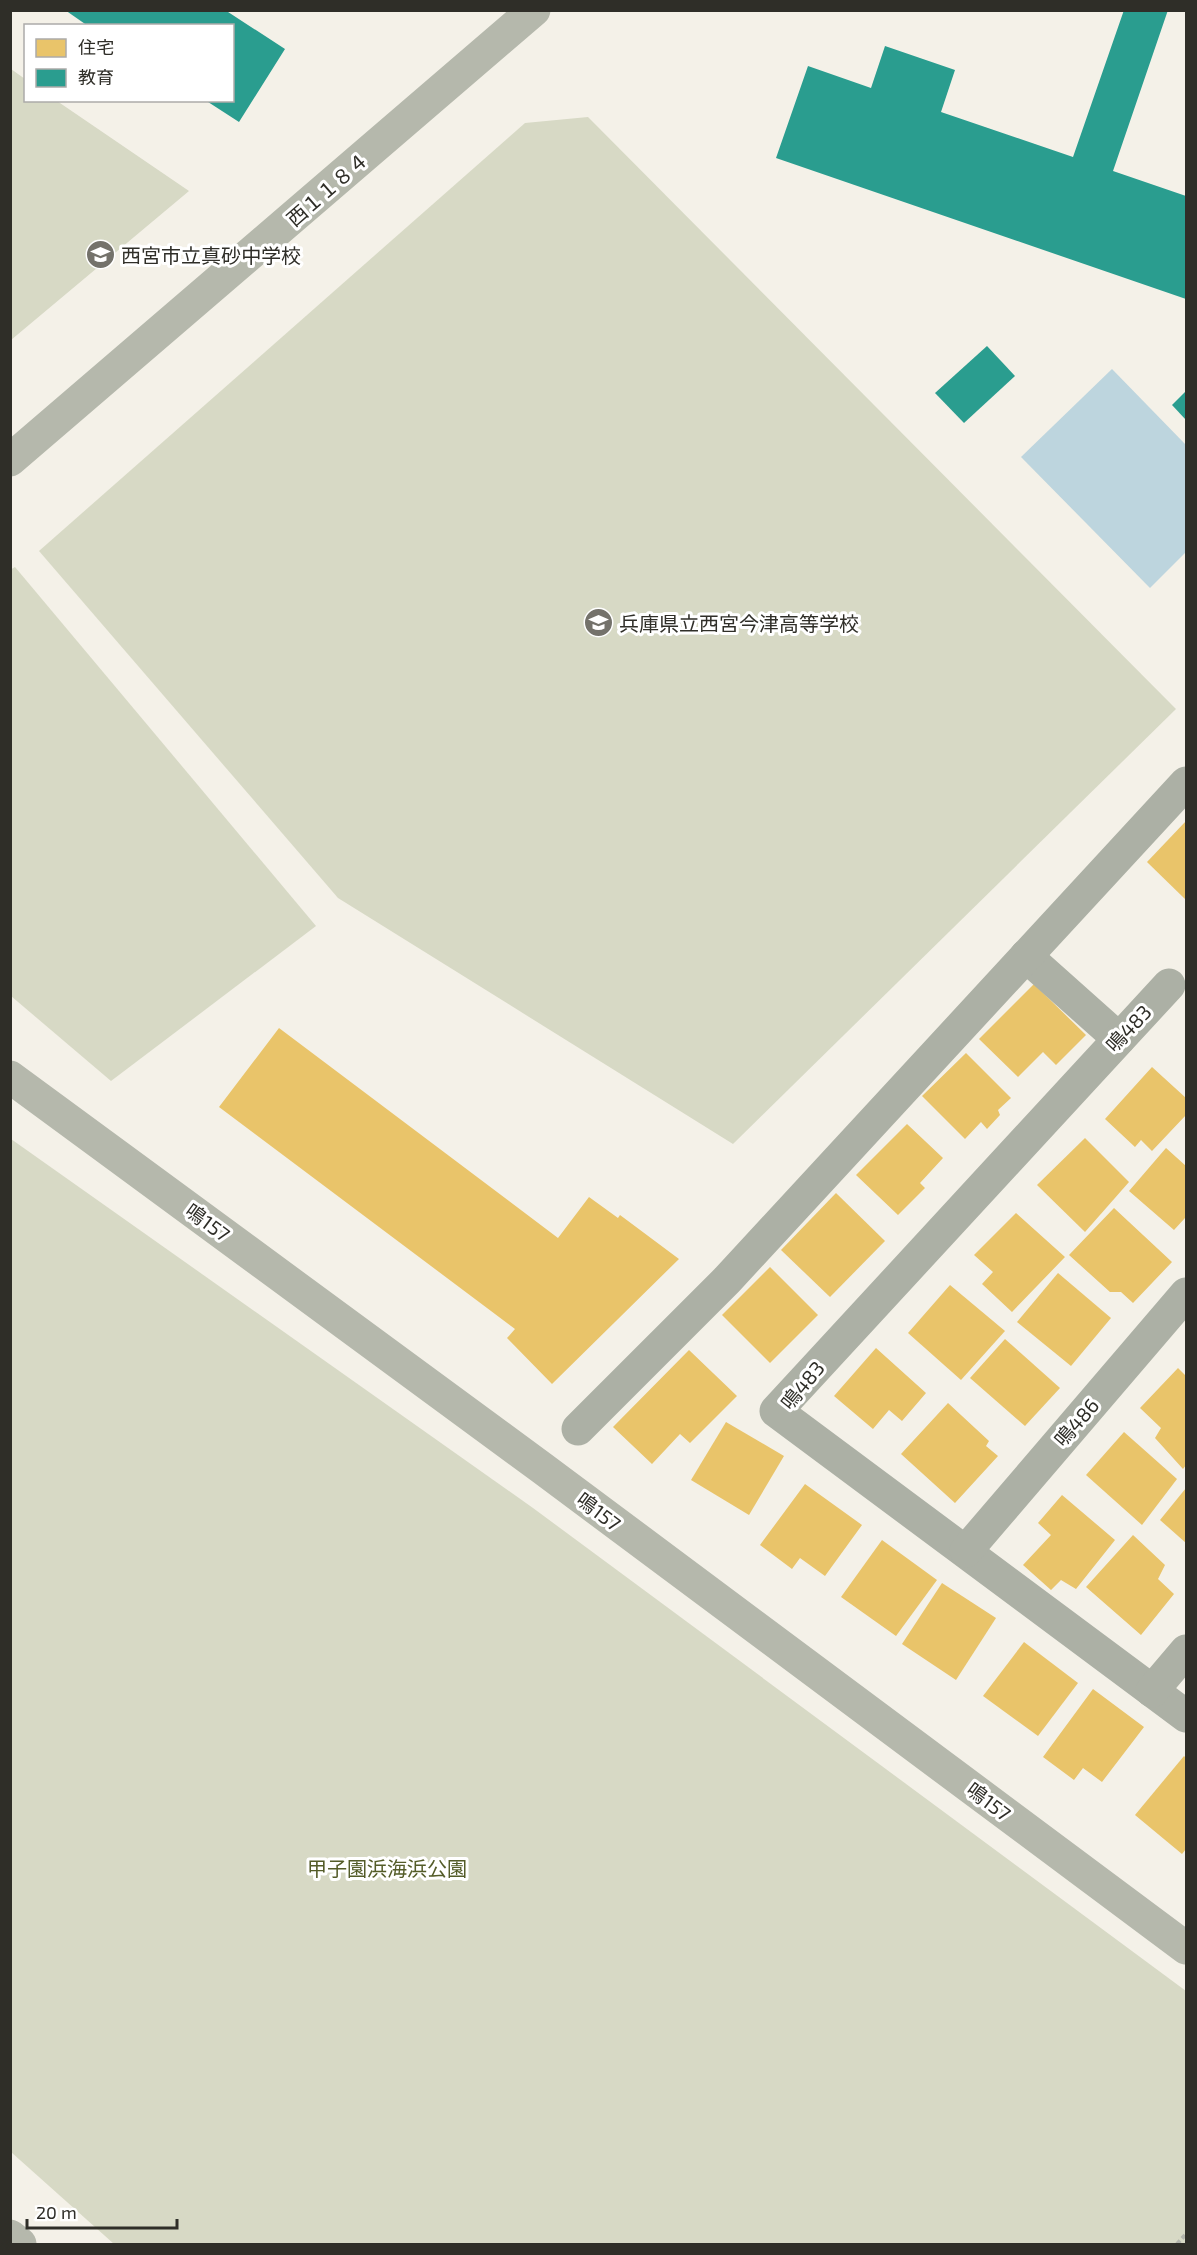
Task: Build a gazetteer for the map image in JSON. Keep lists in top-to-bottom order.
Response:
{
  "streets": {
    "street": [
      "西１１８４",
      "鳴483",
      "鳴157",
      "鳴486"
    ]
  },
  "crossings": [
    ["鳴483", "鳴486"]
  ],
  "parks": ["甲子園浜海浜公園"],
  "places": {
    "school or university": ["西宮市立真砂中学校", "兵庫県立西宮今津高等学校"]
  },
  "legend": ["住宅", "教育"],
  "scale_bar": "20 m"
}
